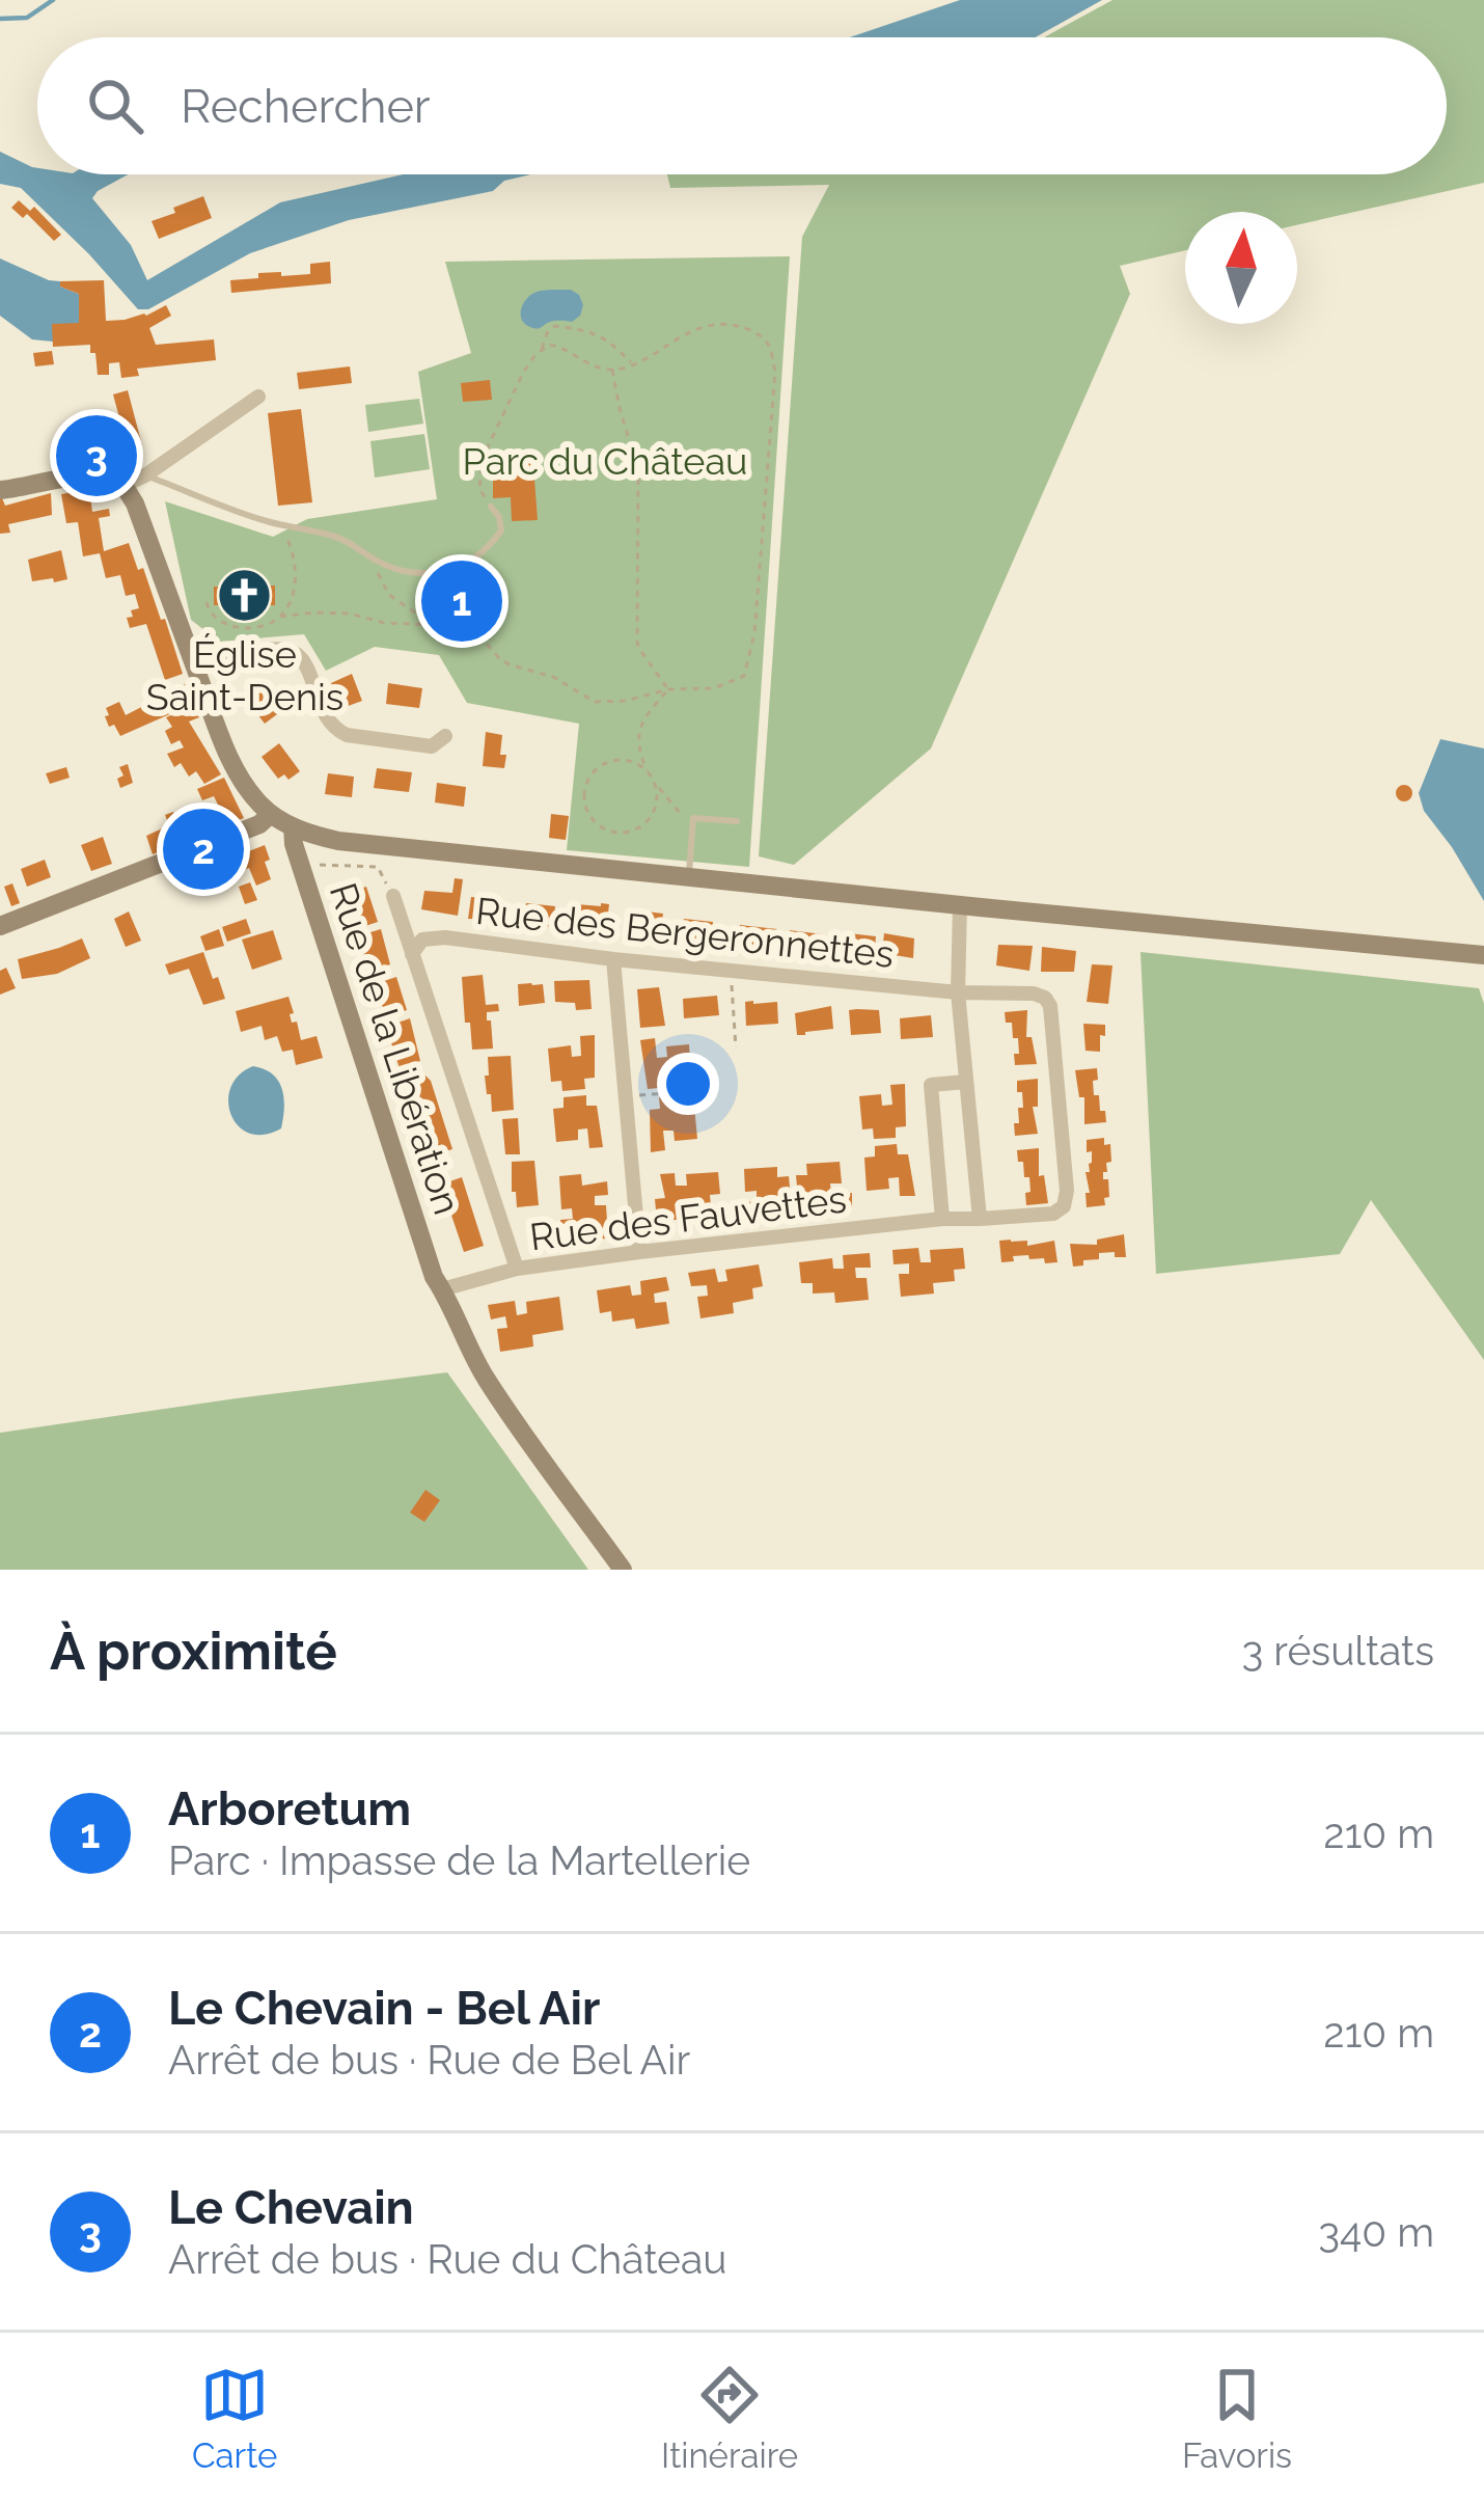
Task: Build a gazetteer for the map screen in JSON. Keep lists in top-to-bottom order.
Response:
{
  "streets": {
    "street": ["Rue des Bergeronnettes", "Rue de la Libération", "Rue des Fauvettes"]
  },
  "crossings": [
    ["Rue des Bergeronnettes", "Rue des Fauvettes"],
    ["Rue de la Libération", "Rue des Fauvettes"]
  ],
  "parks": ["Parc du Château"],
  "places": {
    "church": ["Église Saint-Denis"]
  },
  "north": "top",
  "page": {
    "search": "Rechercher",
    "pins": ["3", "1", "2"],
    "heading": ["À proximité", "3 résultats"],
    "list": [
      {
        "mark": "1",
        "name": "Arboretum",
        "note": "Parc · Impasse de la Martellerie",
        "value": "210 m"
      },
      {
        "mark": "2",
        "name": "Le Chevain - Bel Air",
        "note": "Arrêt de bus · Rue de Bel Air",
        "value": "210 m"
      },
      {
        "mark": "3",
        "name": "Le Chevain",
        "note": "Arrêt de bus · Rue du Château",
        "value": "340 m"
      }
    ],
    "nav": ["Carte", "Itinéraire", "Favoris"]
  }
}
